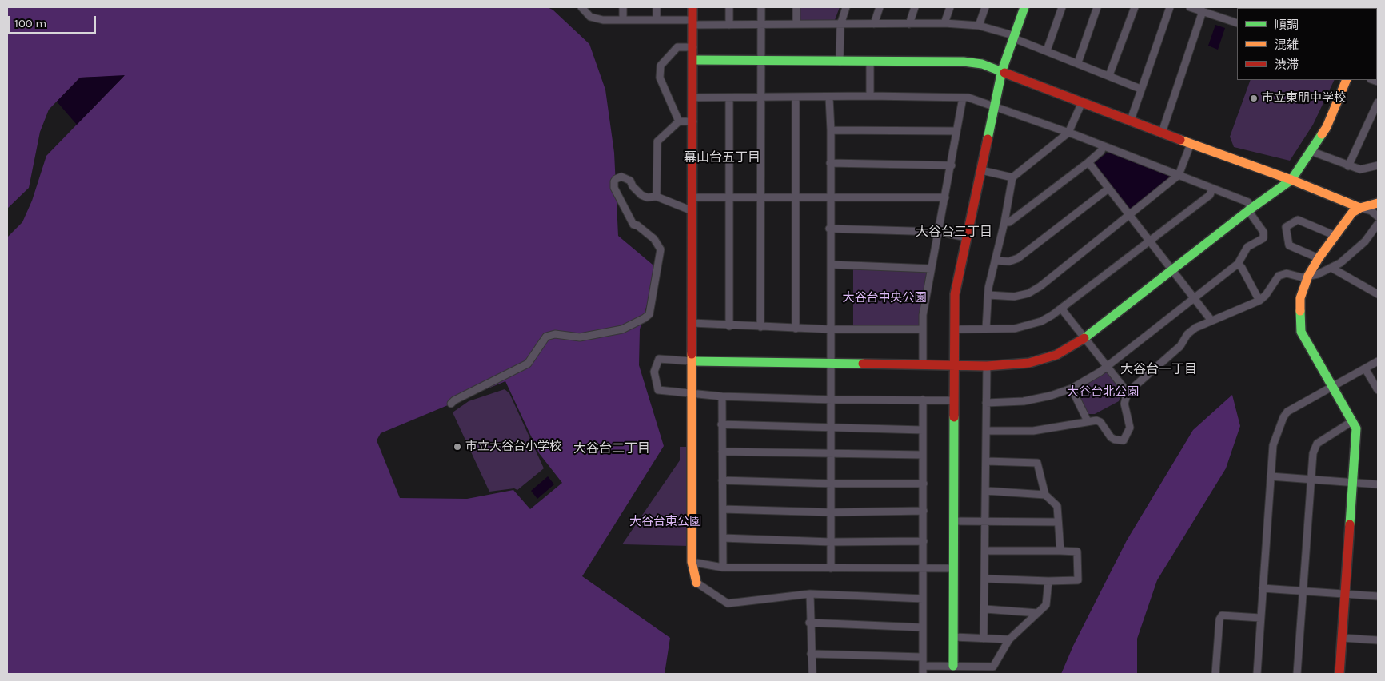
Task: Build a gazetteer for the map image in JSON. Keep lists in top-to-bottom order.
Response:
{
  "districts": [
    "幕山台五丁目",
    "大谷台三丁目",
    "大谷台一丁目",
    "大谷台二丁目"
  ],
  "parks": ["大谷台中央公園", "大谷台北公園", "大谷台東公園"],
  "places": ["市立東朋中学校", "市立大谷台小学校"],
  "legend": ["順調", "混雑", "渋滞"],
  "scale_bar": "100 m"
}
